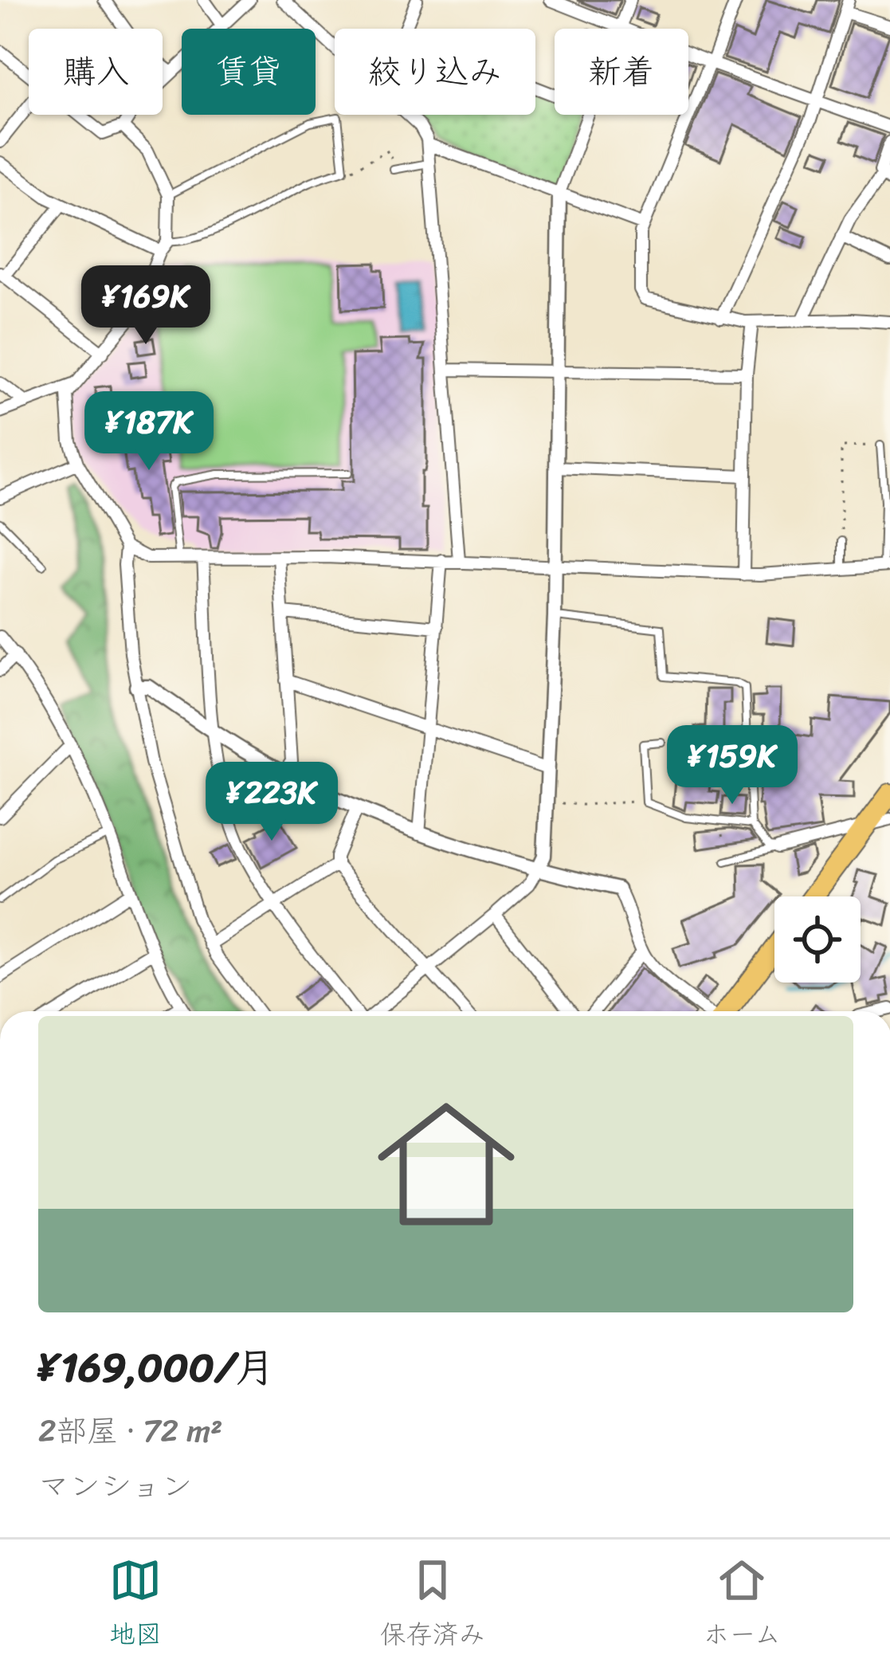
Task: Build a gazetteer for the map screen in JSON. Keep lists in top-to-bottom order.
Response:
{
  "page": {
    "chip": [
      "購入",
      "賃貸",
      "絞り込み",
      "新着"
    ],
    "price": [
      "¥169K",
      "¥187K",
      "¥159K",
      "¥223K"
    ],
    "list": [
      {
        "name": "¥169,000/月",
        "note": "2部屋 · 72 m² · マンション"
      }
    ],
    "tabs": ["地図", "保存済み", "ホーム"]
  }
}
